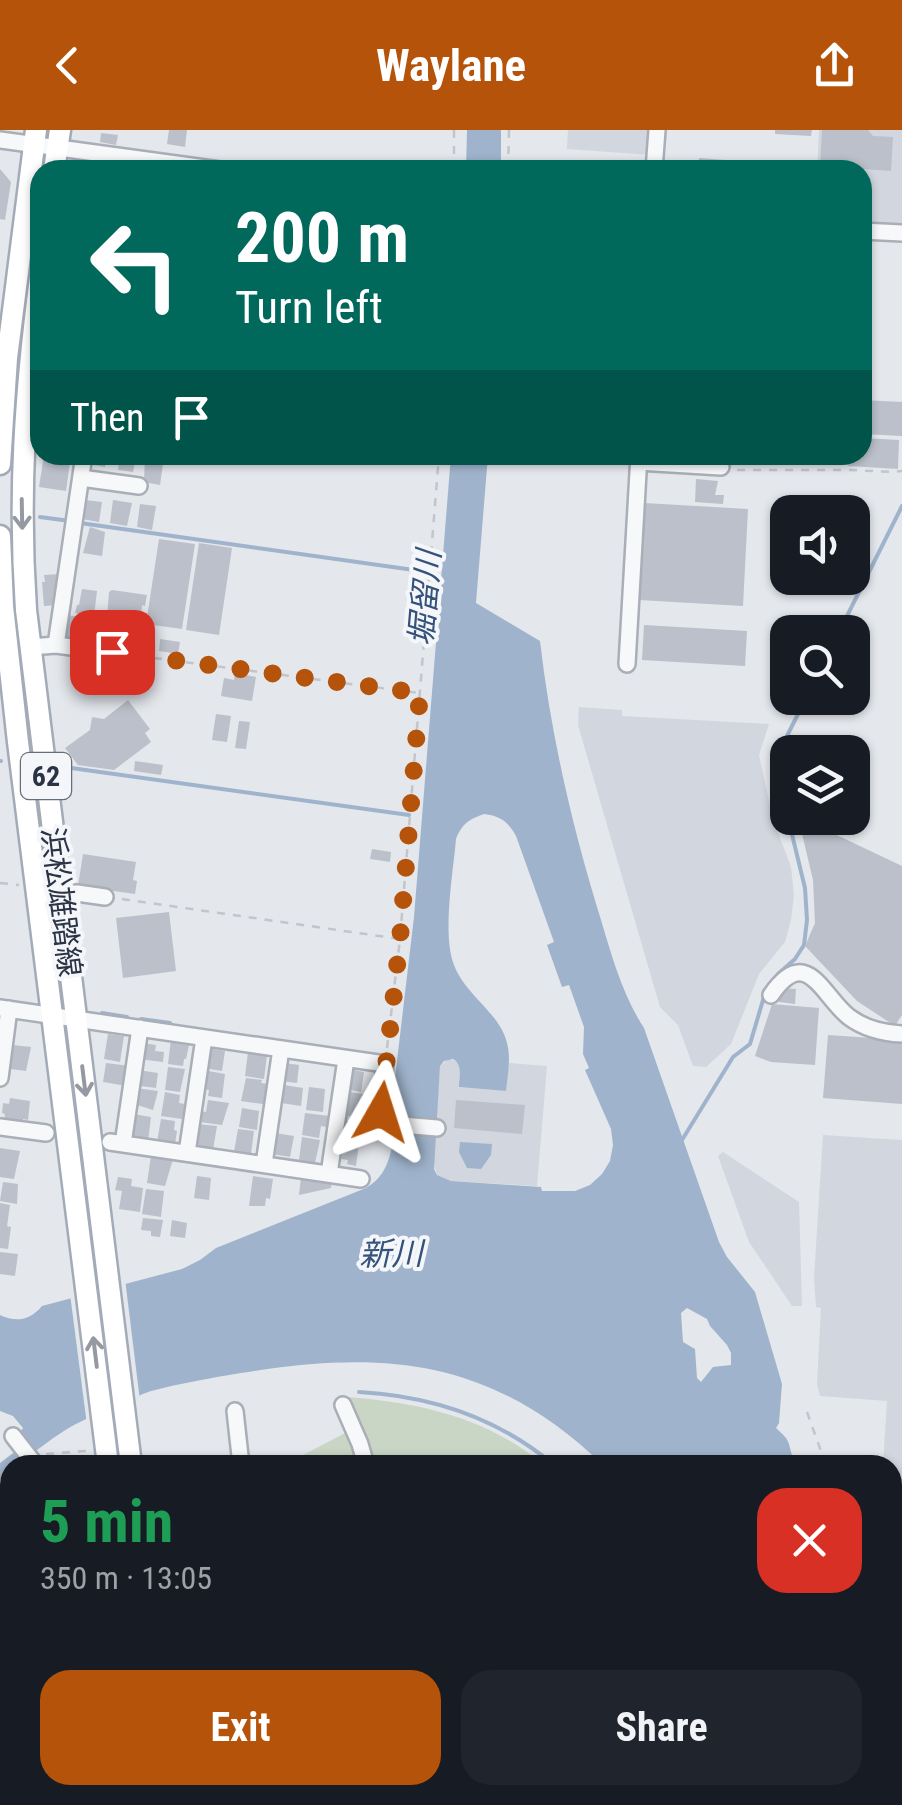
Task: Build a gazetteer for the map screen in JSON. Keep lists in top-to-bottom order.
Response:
{
  "streets": {
    "main road": ["62", "浜松雄踏線"]
  },
  "water": ["堀留川", "新川"],
  "page": {
    "header": "Waylane",
    "turn": ["200 m", "Turn left"],
    "then": "Then",
    "heading": ["5 min", "350 m · 13:05"],
    "buttons": ["Exit", "Share"]
  }
}
